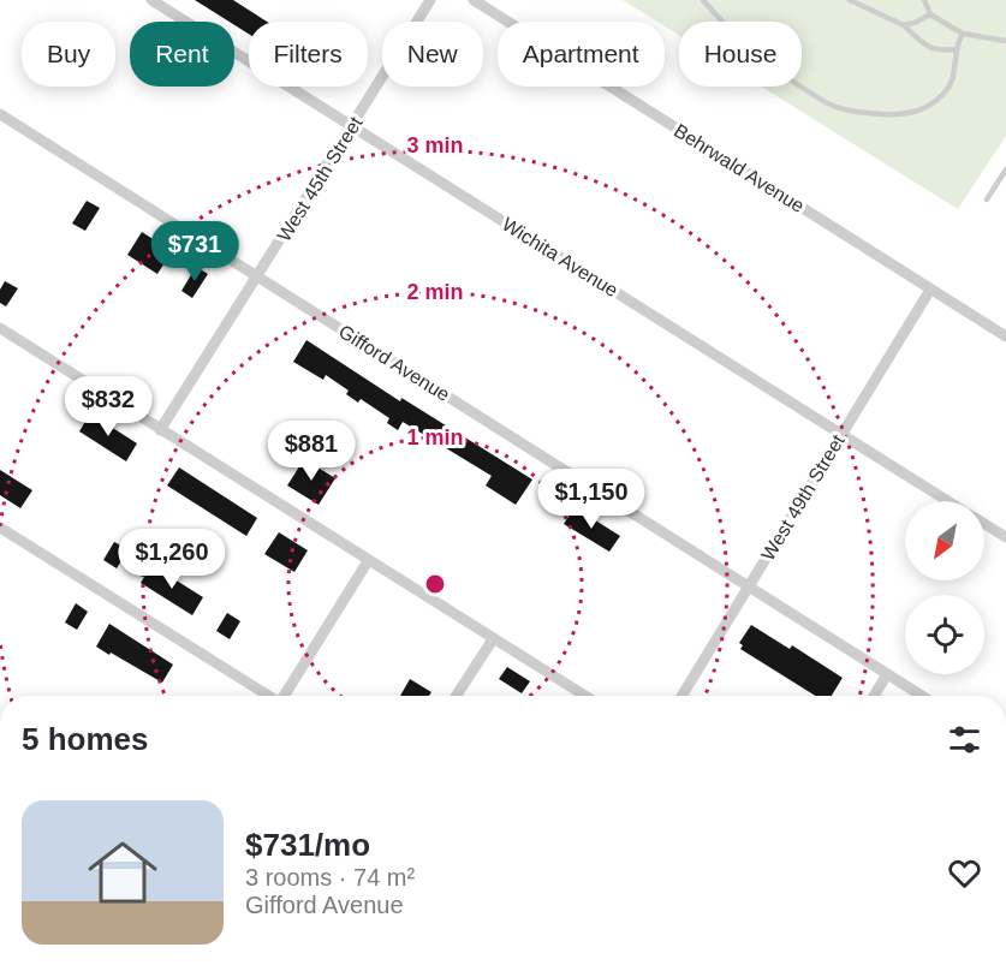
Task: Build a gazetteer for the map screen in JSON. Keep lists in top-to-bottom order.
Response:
{
  "streets": {
    "street": [
      "Behrwald Avenue",
      "West 45th Street",
      "Wichita Avenue",
      "Gifford Avenue",
      "West 49th Street"
    ]
  },
  "crossings": [
    ["Behrwald Avenue", "West 49th Street"],
    ["West 45th Street", "Wichita Avenue"],
    ["West 45th Street", "Gifford Avenue"],
    ["Wichita Avenue", "West 49th Street"],
    ["Gifford Avenue", "West 49th Street"]
  ],
  "north": "bottom left",
  "page": {
    "chip": [
      "Buy",
      "Rent",
      "Filters",
      "New",
      "Apartment",
      "House"
    ],
    "price": [
      "$731",
      "$832",
      "$881",
      "$1,150",
      "$1,260"
    ],
    "heading": "5 homes",
    "list": [
      {
        "name": "$731/mo",
        "note": "3 rooms · 74 m² · Gifford Avenue"
      }
    ]
  },
  "rings": ["3 min", "2 min", "1 min"]
}
